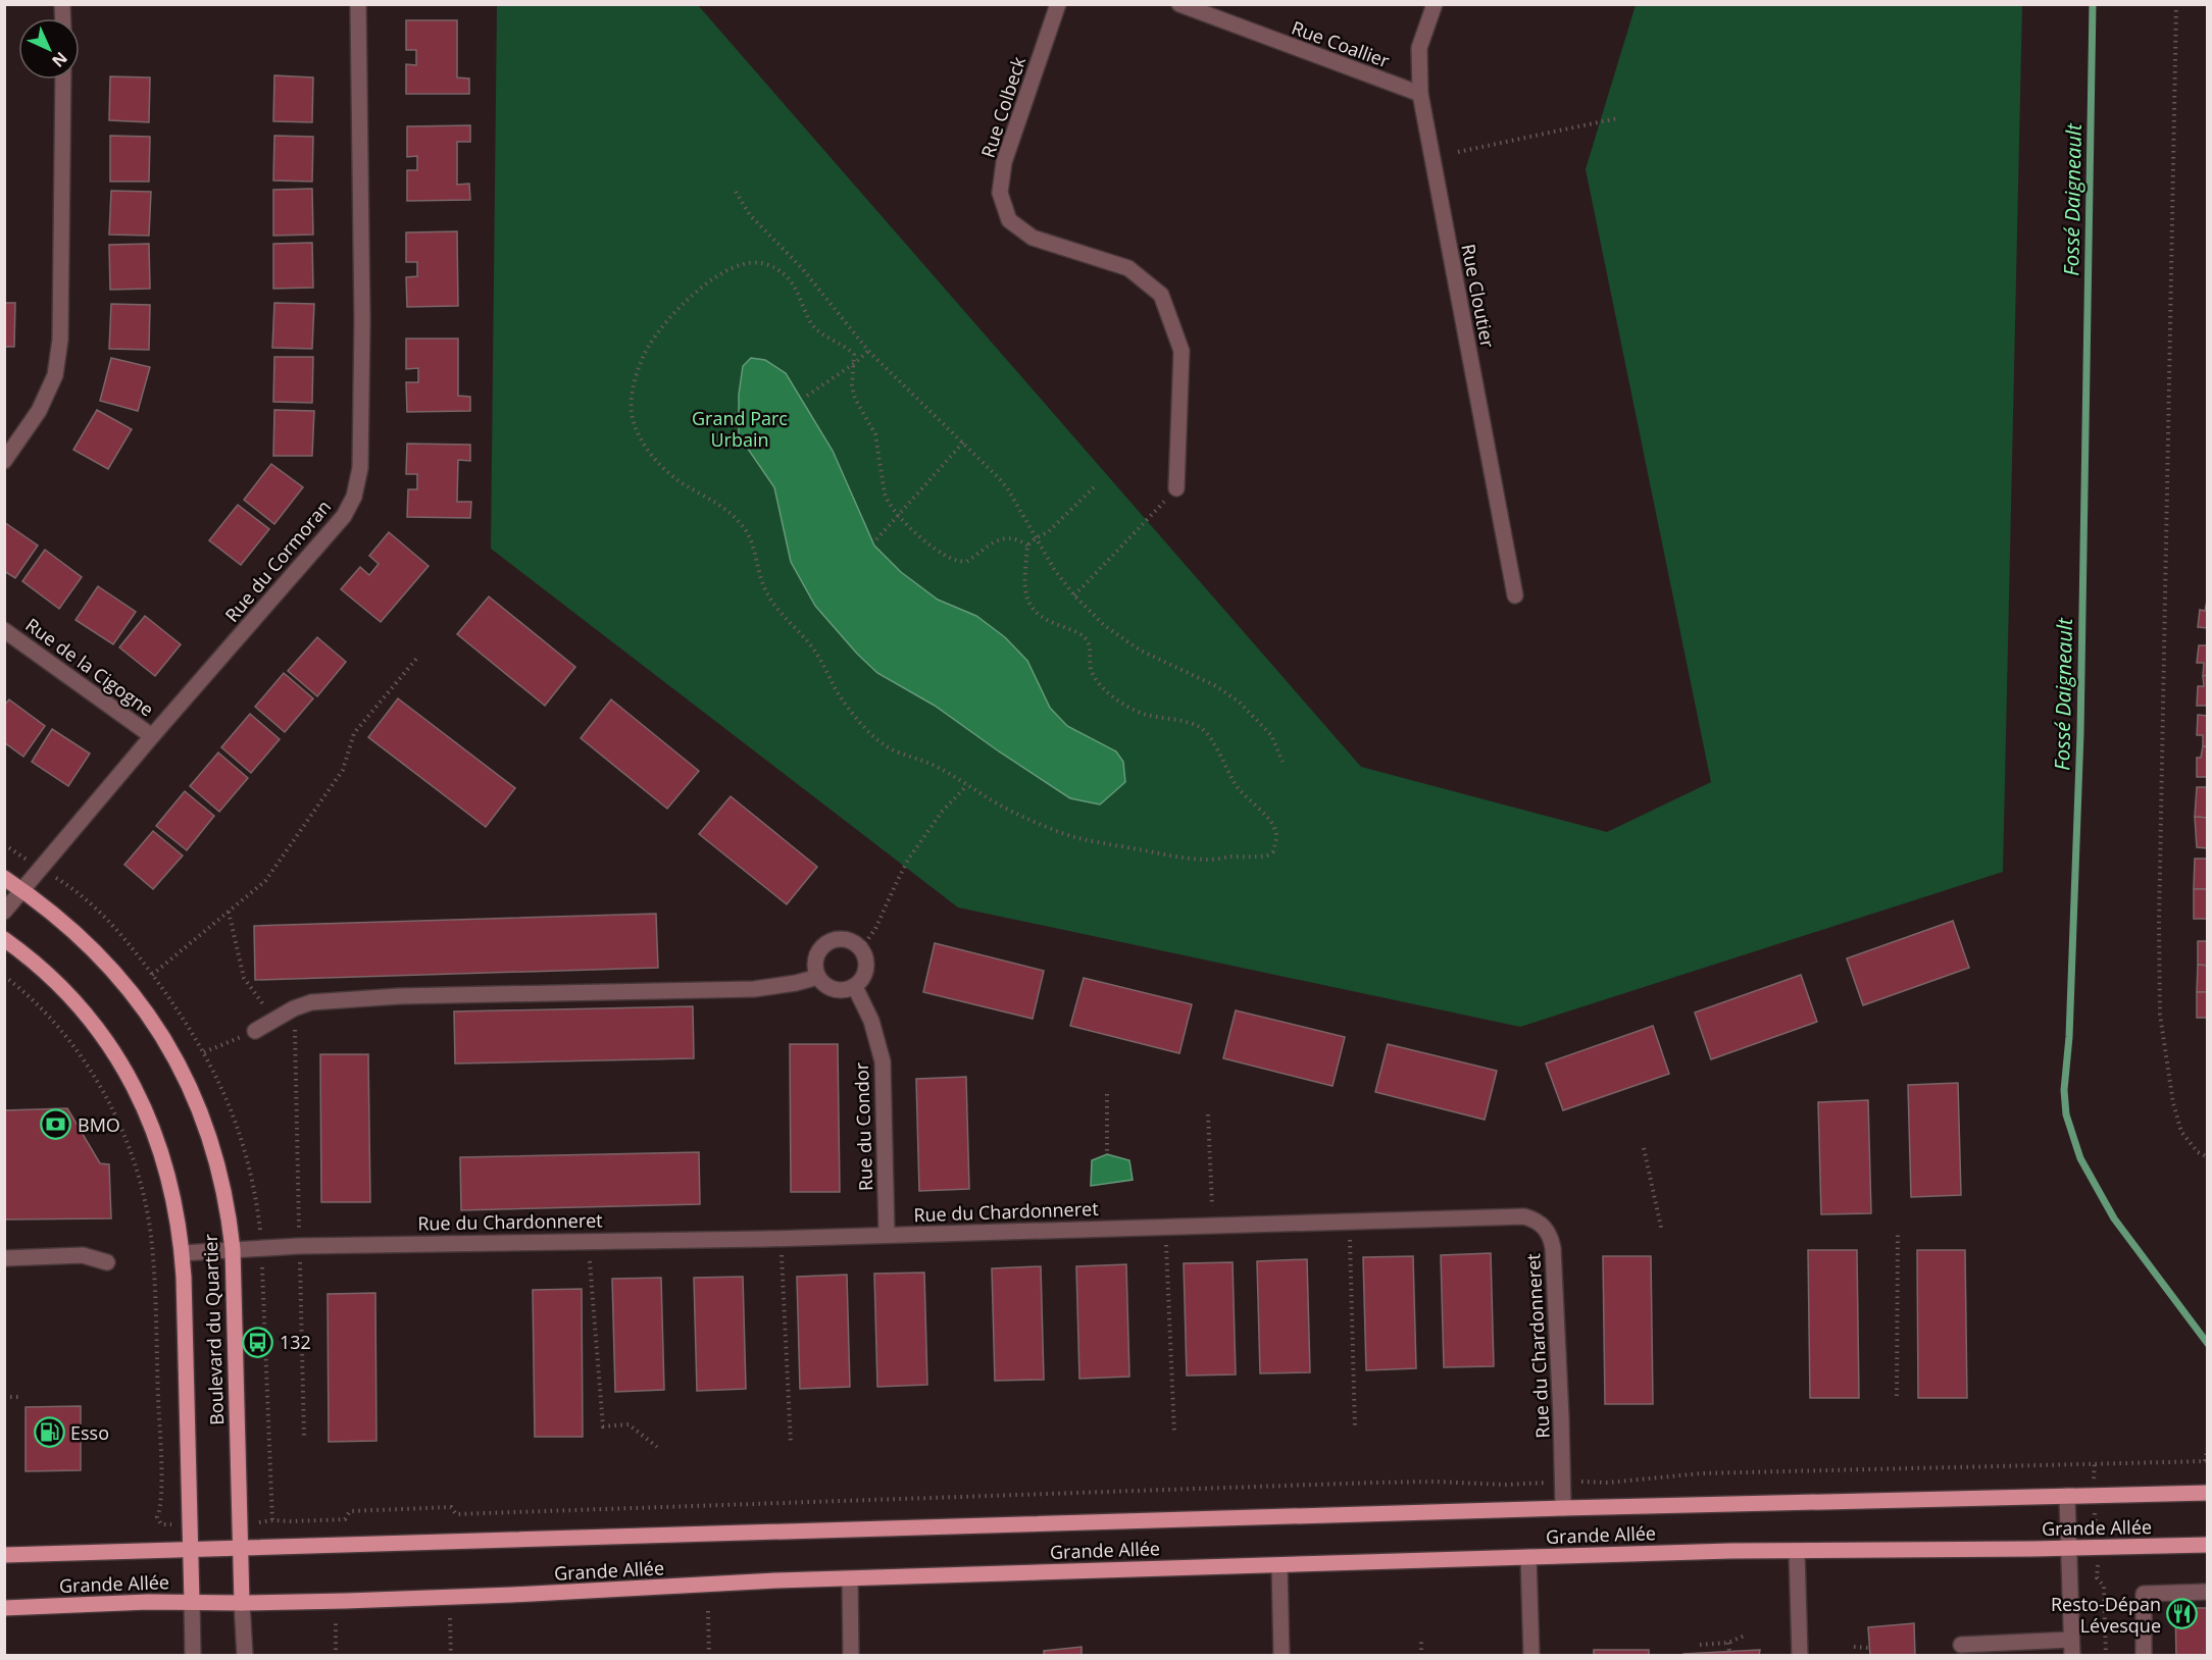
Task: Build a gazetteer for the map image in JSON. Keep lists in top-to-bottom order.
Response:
{
  "streets": {
    "main road": ["Boulevard du Quartier", "Grande Allée"],
    "street": [
      "Rue Coallier",
      "Rue Colbeck",
      "Rue Cloutier",
      "Rue du Cormoran",
      "Rue de la Cigogne",
      "Rue du Condor",
      "Rue du Chardonneret"
    ]
  },
  "crossings": [
    ["Rue Coallier", "Rue Cloutier"],
    ["Rue du Cormoran", "Rue de la Cigogne"],
    ["Rue du Cormoran", "Boulevard du Quartier"],
    ["Rue du Condor", "Rue du Chardonneret"],
    ["Rue du Chardonneret", "Boulevard du Quartier"],
    ["Rue du Chardonneret", "Grande Allée"],
    ["Boulevard du Quartier", "Grande Allée"]
  ],
  "water": ["Fossé Daigneault"],
  "parks": ["Grand Parc Urbain"],
  "places": {
    "bank": ["BMO"],
    "bus stop": ["132"],
    "fuel station": ["Esso"],
    "restaurant": ["Resto-Dépan Lévesque"]
  },
  "north": "bottom right"
}
